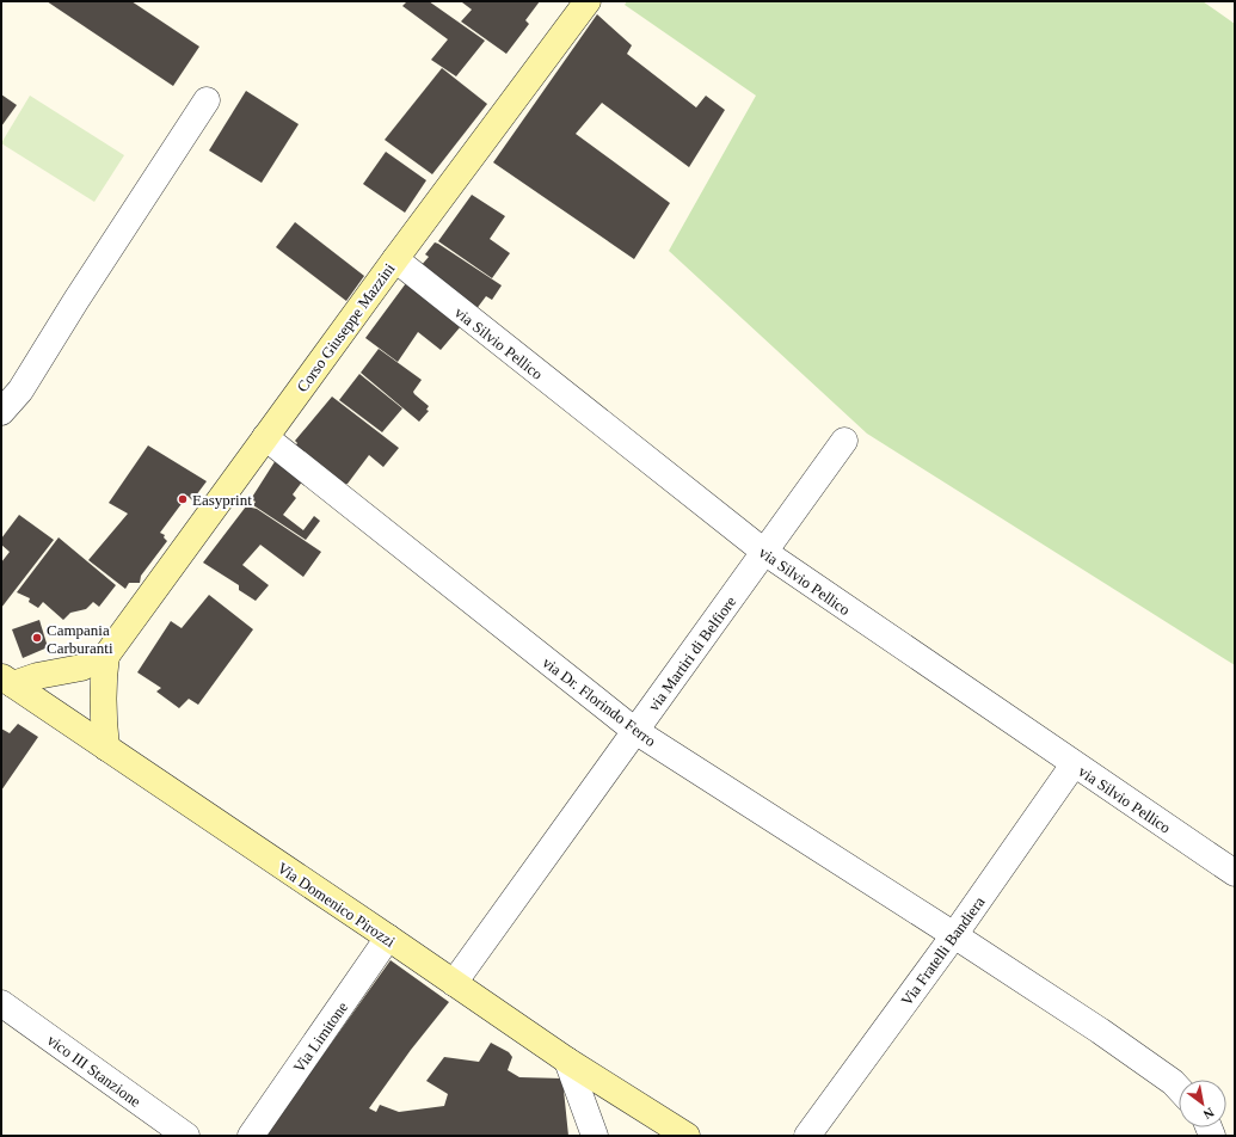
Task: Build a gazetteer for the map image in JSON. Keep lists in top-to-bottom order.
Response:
{
  "streets": {
    "street": [
      "Corso Giuseppe Mazzini",
      "via Silvio Pellico",
      "via Martiri di Belfiore",
      "via Dr. Florindo Ferro",
      "Via Domenico Pirozzi",
      "Via Fratelli Bandiera",
      "Via Limitone",
      "vico III Stanzione"
    ]
  },
  "crossings": [
    ["Corso Giuseppe Mazzini", "via Silvio Pellico"],
    ["Corso Giuseppe Mazzini", "via Dr. Florindo Ferro"],
    ["Corso Giuseppe Mazzini", "Via Domenico Pirozzi"],
    ["via Silvio Pellico", "via Martiri di Belfiore"],
    ["via Silvio Pellico", "Via Fratelli Bandiera"],
    ["via Martiri di Belfiore", "via Dr. Florindo Ferro"],
    ["via Martiri di Belfiore", "Via Domenico Pirozzi"],
    ["via Dr. Florindo Ferro", "Via Fratelli Bandiera"],
    ["Via Domenico Pirozzi", "Via Limitone"]
  ],
  "places": ["Easyprint", "Campania Carburanti"],
  "north": "bottom right"
}
